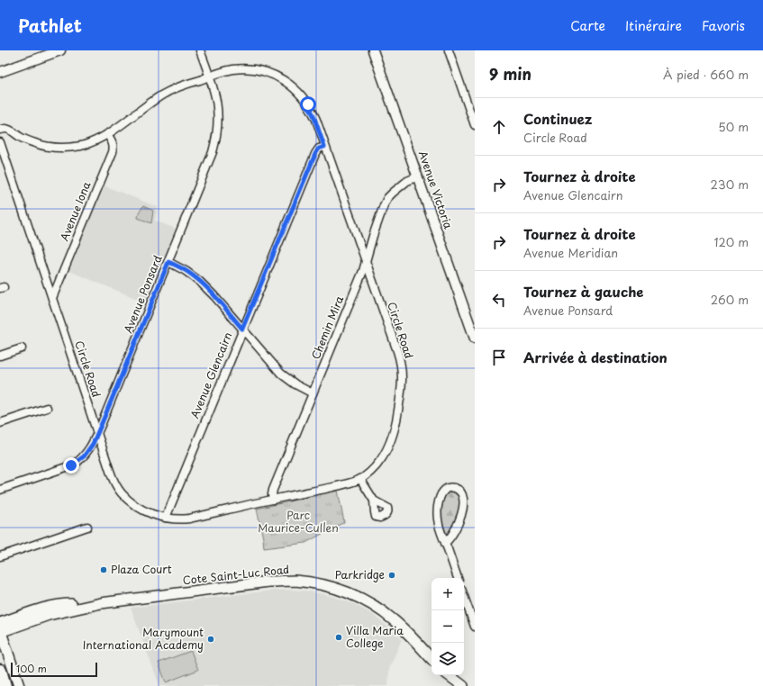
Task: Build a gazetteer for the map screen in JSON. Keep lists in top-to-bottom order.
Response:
{
  "streets": {
    "main road": ["Cote Saint-Luc Road"],
    "street": [
      "Avenue Victoria",
      "Avenue Iona",
      "Avenue Ponsard",
      "Chemin Mira",
      "Circle Road",
      "Avenue Glencairn"
    ]
  },
  "crossings": [
    ["Avenue Victoria", "Chemin Mira"],
    ["Avenue Iona", "Circle Road"],
    ["Avenue Ponsard", "Circle Road"],
    ["Chemin Mira", "Circle Road"],
    ["Circle Road", "Avenue Glencairn"]
  ],
  "parks": ["Parc Maurice-Cullen"],
  "places": [
    "Plaza Court",
    "Parkridge",
    "Villa Maria College",
    "Marymount International Academy"
  ],
  "scale_bar": "100 m",
  "page": {
    "header": "Pathlet",
    "nav": ["Carte", "Itinéraire", "Favoris"],
    "heading": ["9 min", "À pied · 660 m"],
    "list": [
      ["Continuez", "Circle Road", "50 m"],
      ["Tournez à droite", "Avenue Glencairn", "230 m"],
      ["Tournez à droite", "Avenue Meridian", "120 m"],
      ["Tournez à gauche", "Avenue Ponsard", "260 m"],
      "Arrivée à destination"
    ],
    "map_buttons": ["+", "−"],
    "scale": "100 m"
  }
}
